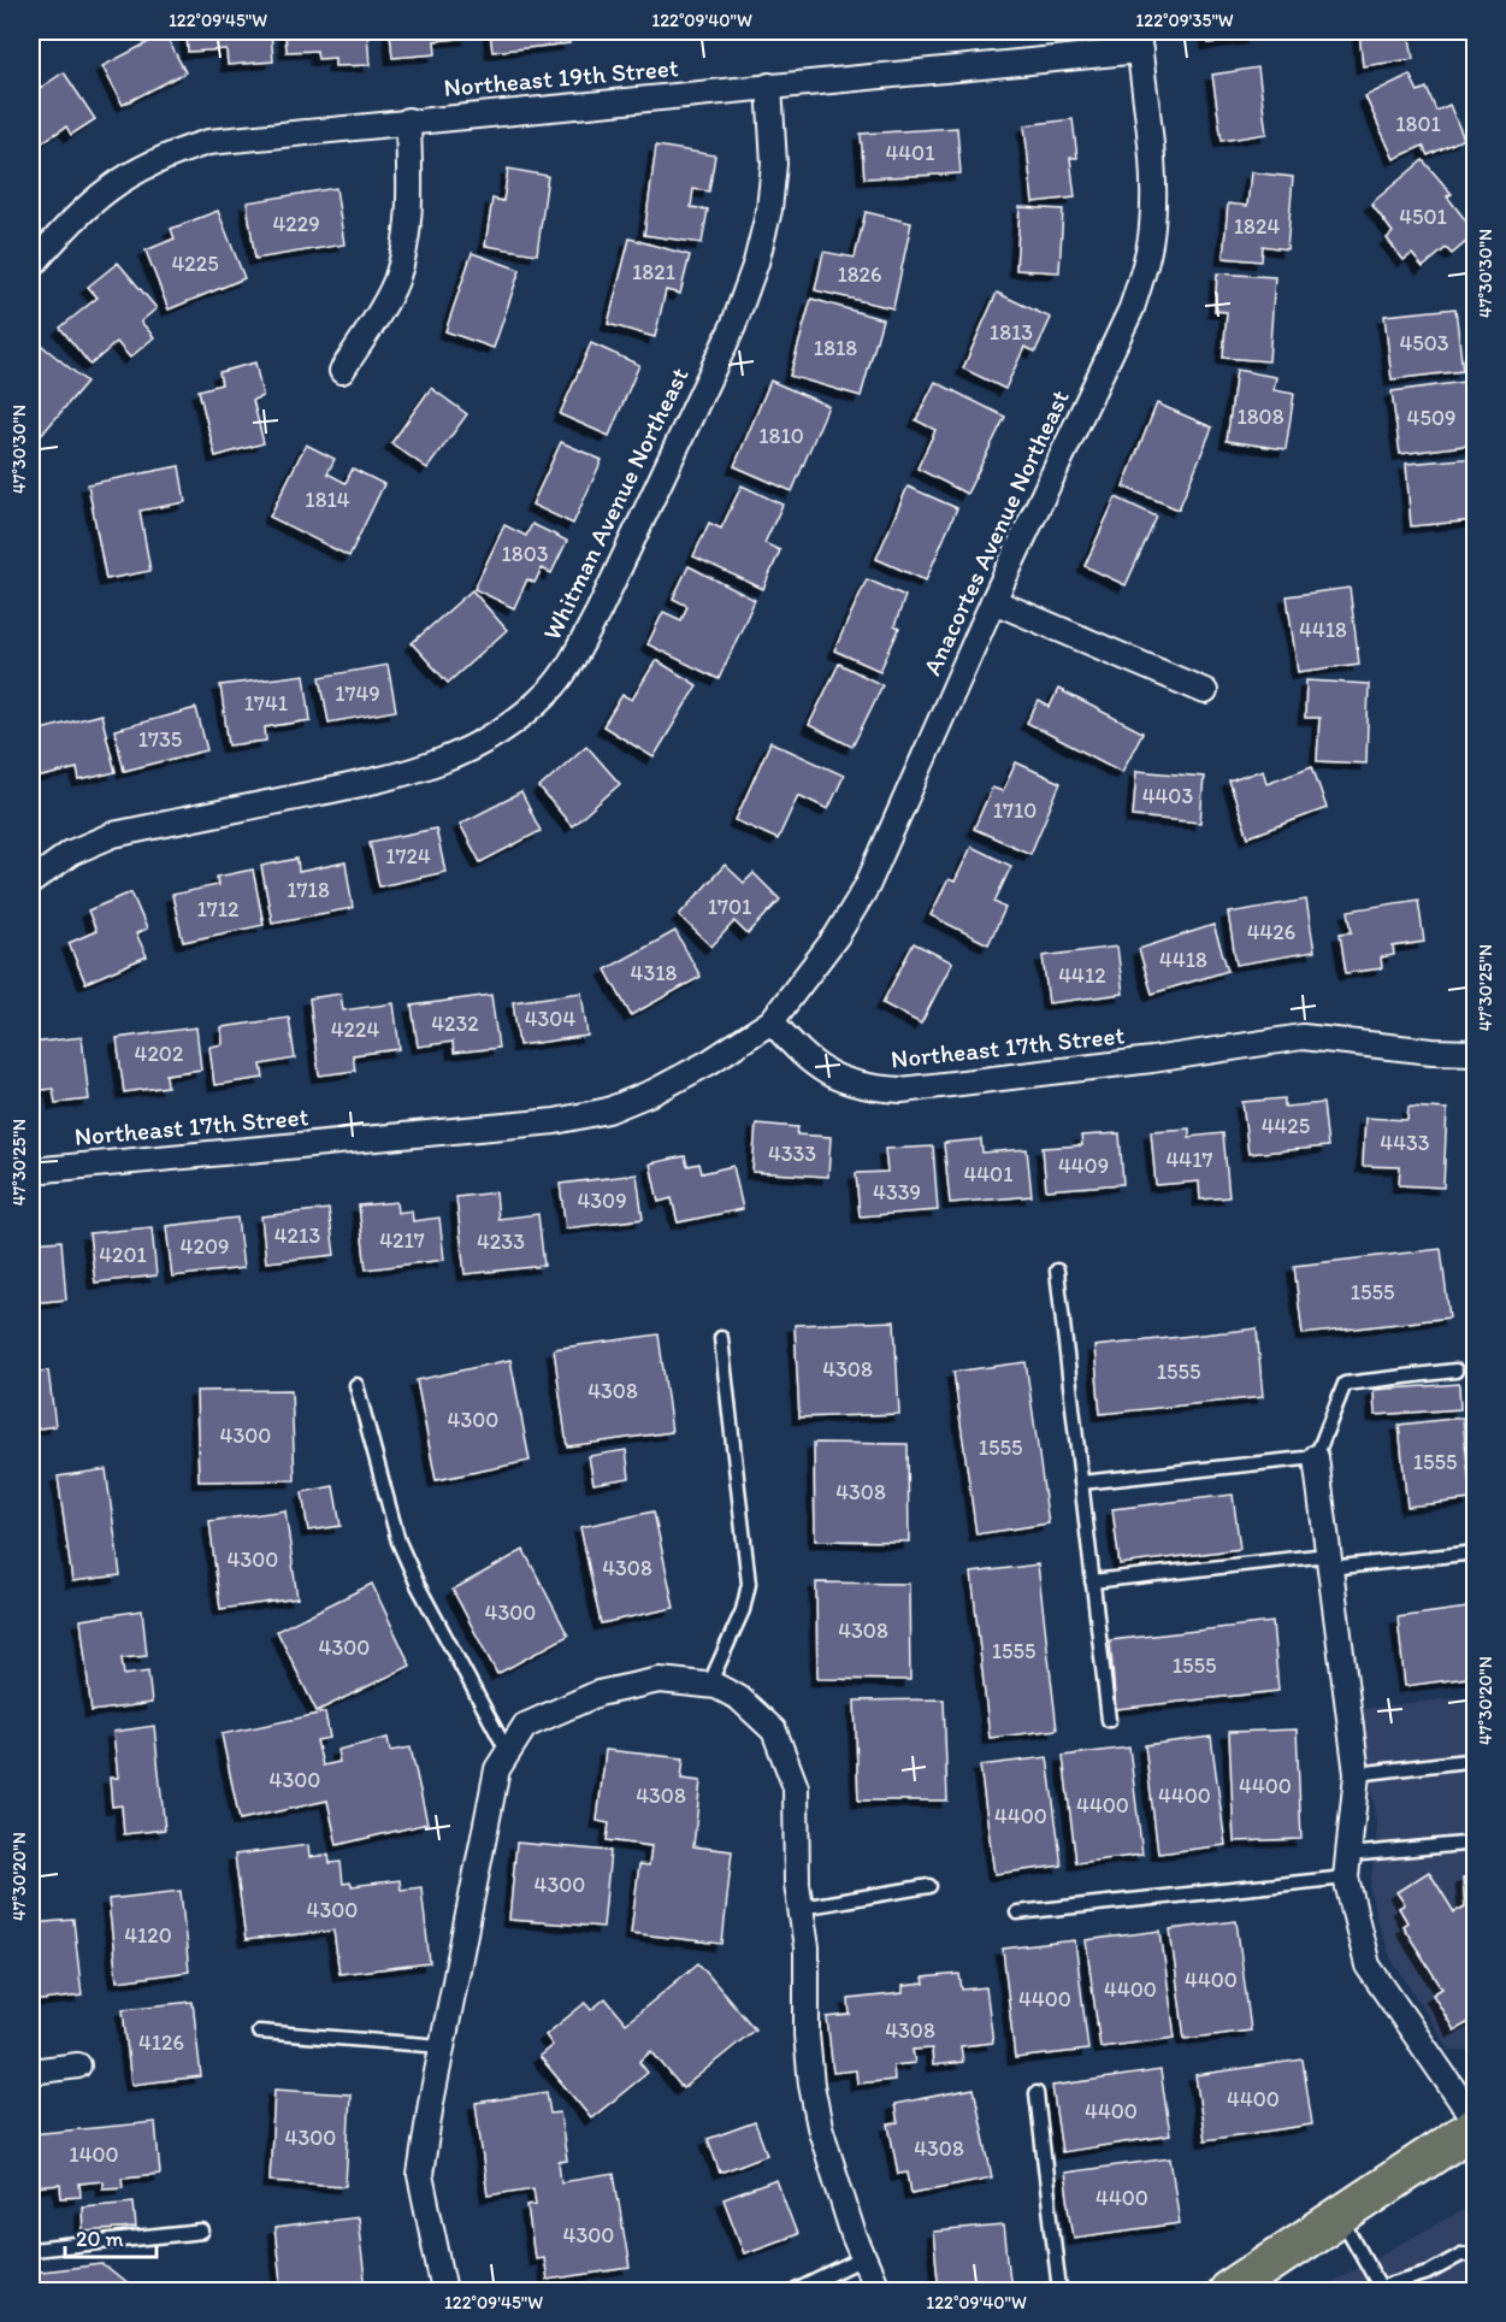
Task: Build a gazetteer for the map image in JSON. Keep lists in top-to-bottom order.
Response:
{
  "streets": {
    "street": [
      "Northeast 19th Street",
      "Whitman Avenue Northeast",
      "Anacortes Avenue Northeast",
      "Northeast 17th Street"
    ]
  },
  "crossings": [
    ["Northeast 19th Street", "Whitman Avenue Northeast"],
    ["Northeast 19th Street", "Anacortes Avenue Northeast"],
    ["Anacortes Avenue Northeast", "Northeast 17th Street"]
  ],
  "house_numbers": [
    "1801",
    "4401",
    "4501",
    "4229",
    "1824",
    "4225",
    "1821",
    "1826",
    "1813",
    "4503",
    "1818",
    "1808",
    "4509",
    "1810",
    "1814",
    "1803",
    "4418",
    "1749",
    "1741",
    "1735",
    "4403",
    "1710",
    "1724",
    "1718",
    "1701",
    "1712",
    "4426",
    "4418",
    "4318",
    "4412",
    "4304",
    "4232",
    "4224",
    "4202",
    "4425",
    "4433",
    "4333",
    "4417",
    "4409",
    "4401",
    "4339",
    "4309",
    "4213",
    "4217",
    "4233",
    "4209",
    "4201",
    "1555",
    "4308",
    "1555",
    "4308",
    "4300",
    "4300",
    "1555",
    "1555",
    "4308",
    "4300",
    "4308",
    "4300",
    "4308",
    "4300",
    "1555",
    "1555",
    "4300",
    "4400",
    "4308",
    "4400",
    "4400",
    "4400",
    "4300",
    "4300",
    "4120",
    "4400",
    "4400",
    "4400",
    "4308",
    "4126",
    "4400",
    "4400",
    "4300",
    "4308",
    "1400",
    "4400",
    "4300"
  ],
  "scale_bar": "20 m",
  "coordinates": [
    "122°09'45\"W",
    "122°09'40\"W",
    "122°09'35\"W",
    "47°30'30\"N",
    "47°30'25\"N",
    "47°30'20\"N"
  ]
}
